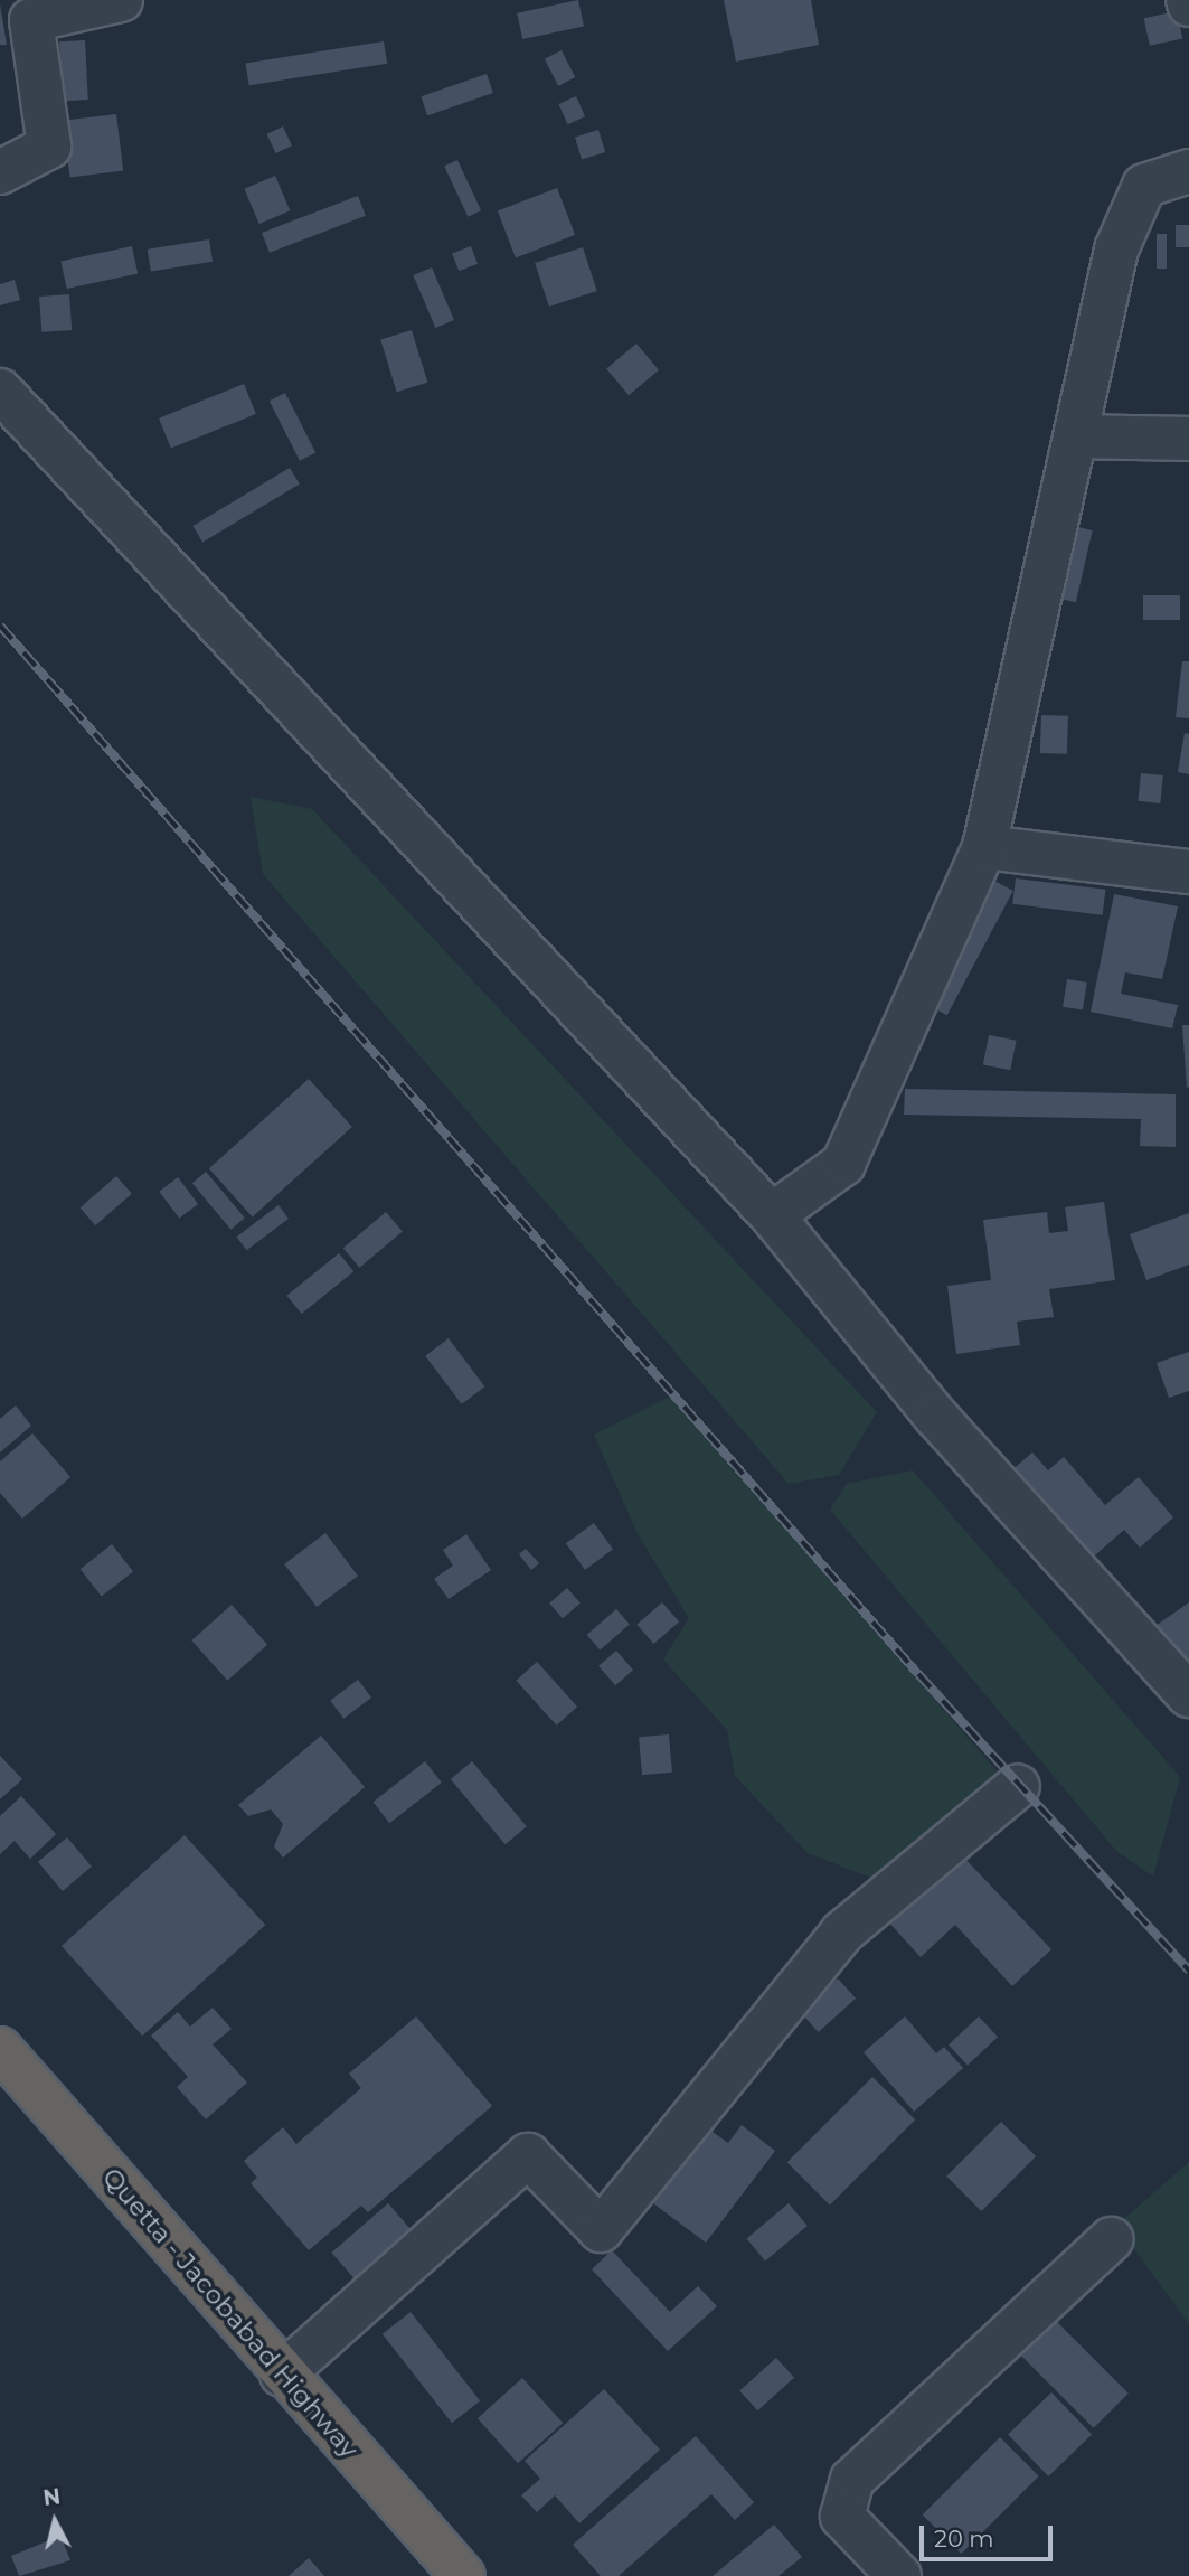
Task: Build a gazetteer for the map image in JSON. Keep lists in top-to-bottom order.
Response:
{
  "streets": {
    "highway": ["Quetta - Jacobabad Highway"]
  },
  "scale_bar": "20 m",
  "north": "top"
}
